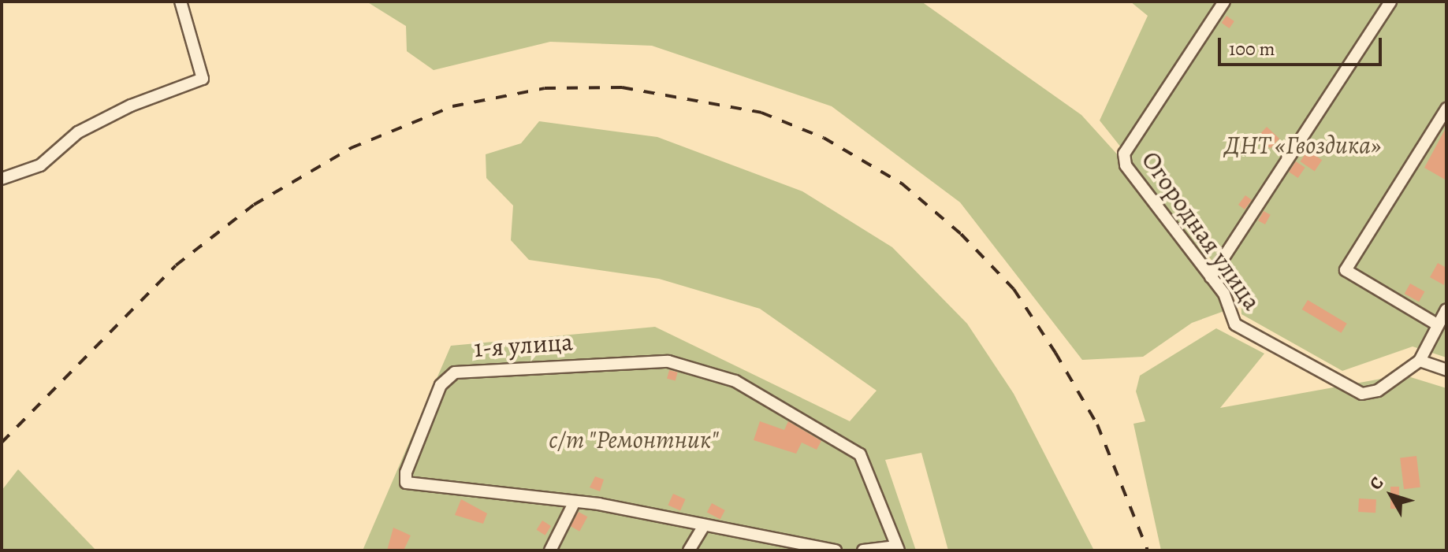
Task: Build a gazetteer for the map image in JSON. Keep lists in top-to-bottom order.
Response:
{
  "streets": {
    "street": ["Огородная улица", "1-я улица"]
  },
  "parks": ["ДНТ «Гвоздика»", "с/т \"Ремонтник\""],
  "scale_bar": "100 m",
  "north": "top left"
}
